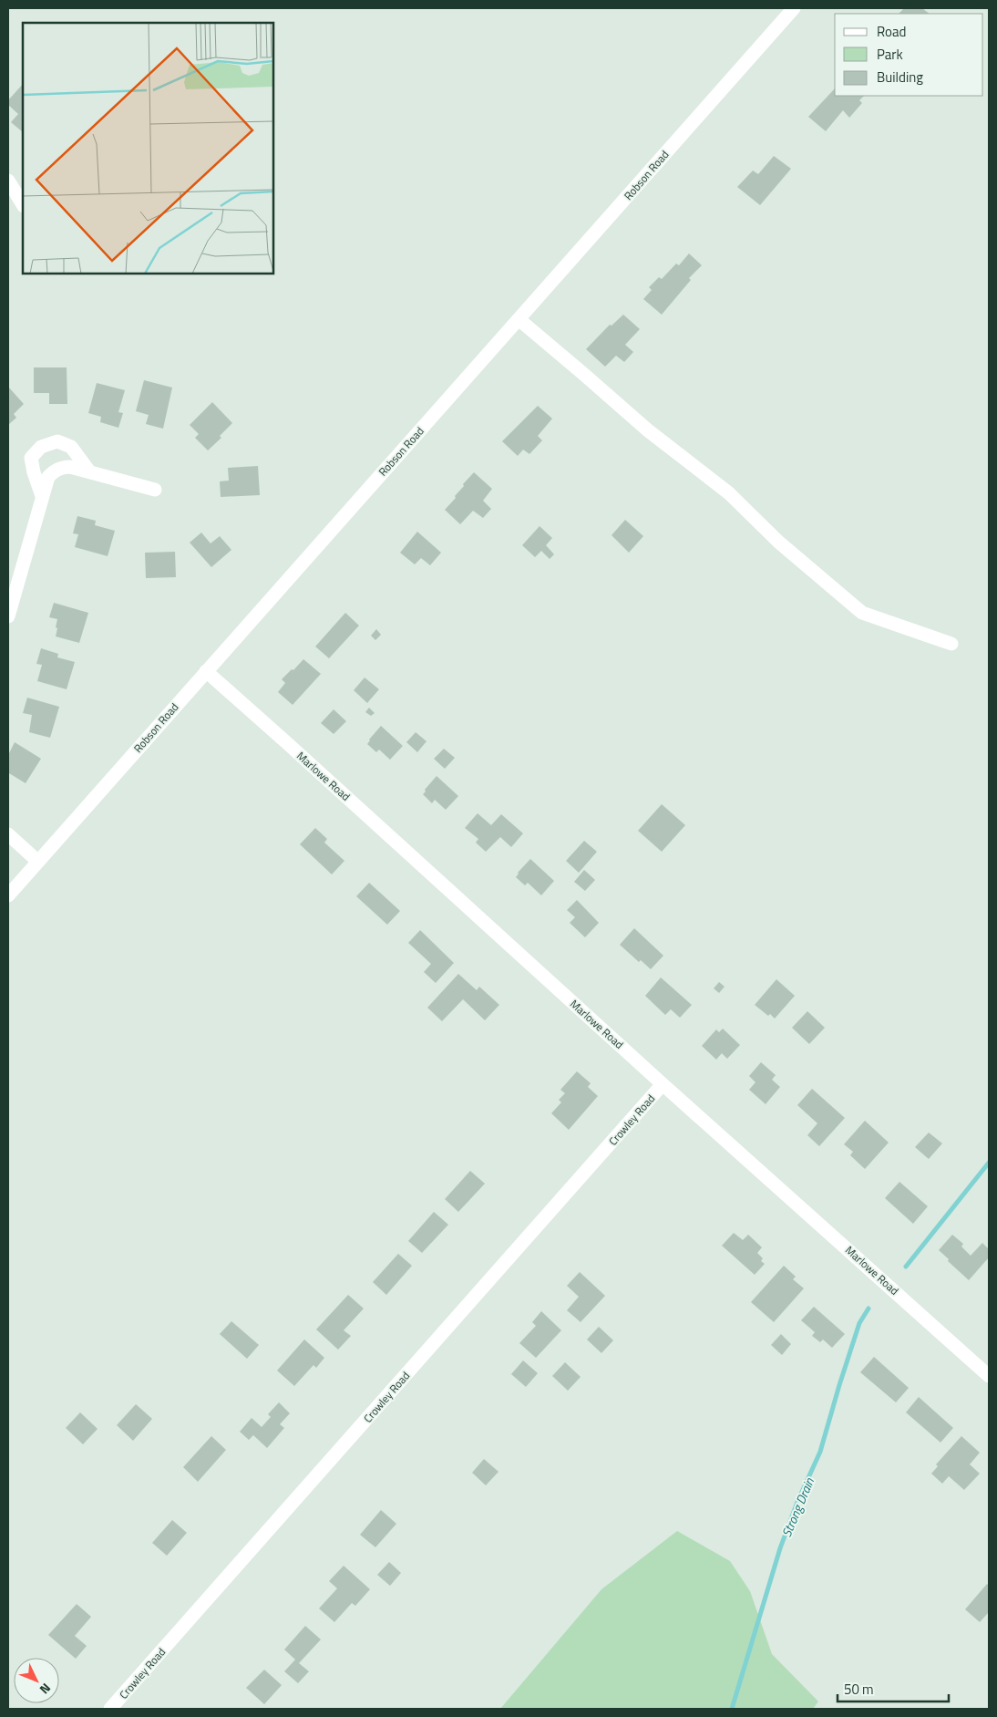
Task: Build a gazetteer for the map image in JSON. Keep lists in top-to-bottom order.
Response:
{
  "streets": {
    "street": ["Robson Road", "Marlowe Road", "Crowley Road"]
  },
  "crossings": [
    ["Robson Road", "Marlowe Road"],
    ["Marlowe Road", "Crowley Road"]
  ],
  "water": ["Strong Drain"],
  "legend": ["Road", "Park", "Building"],
  "scale_bar": "50 m",
  "north": "bottom right"
}
